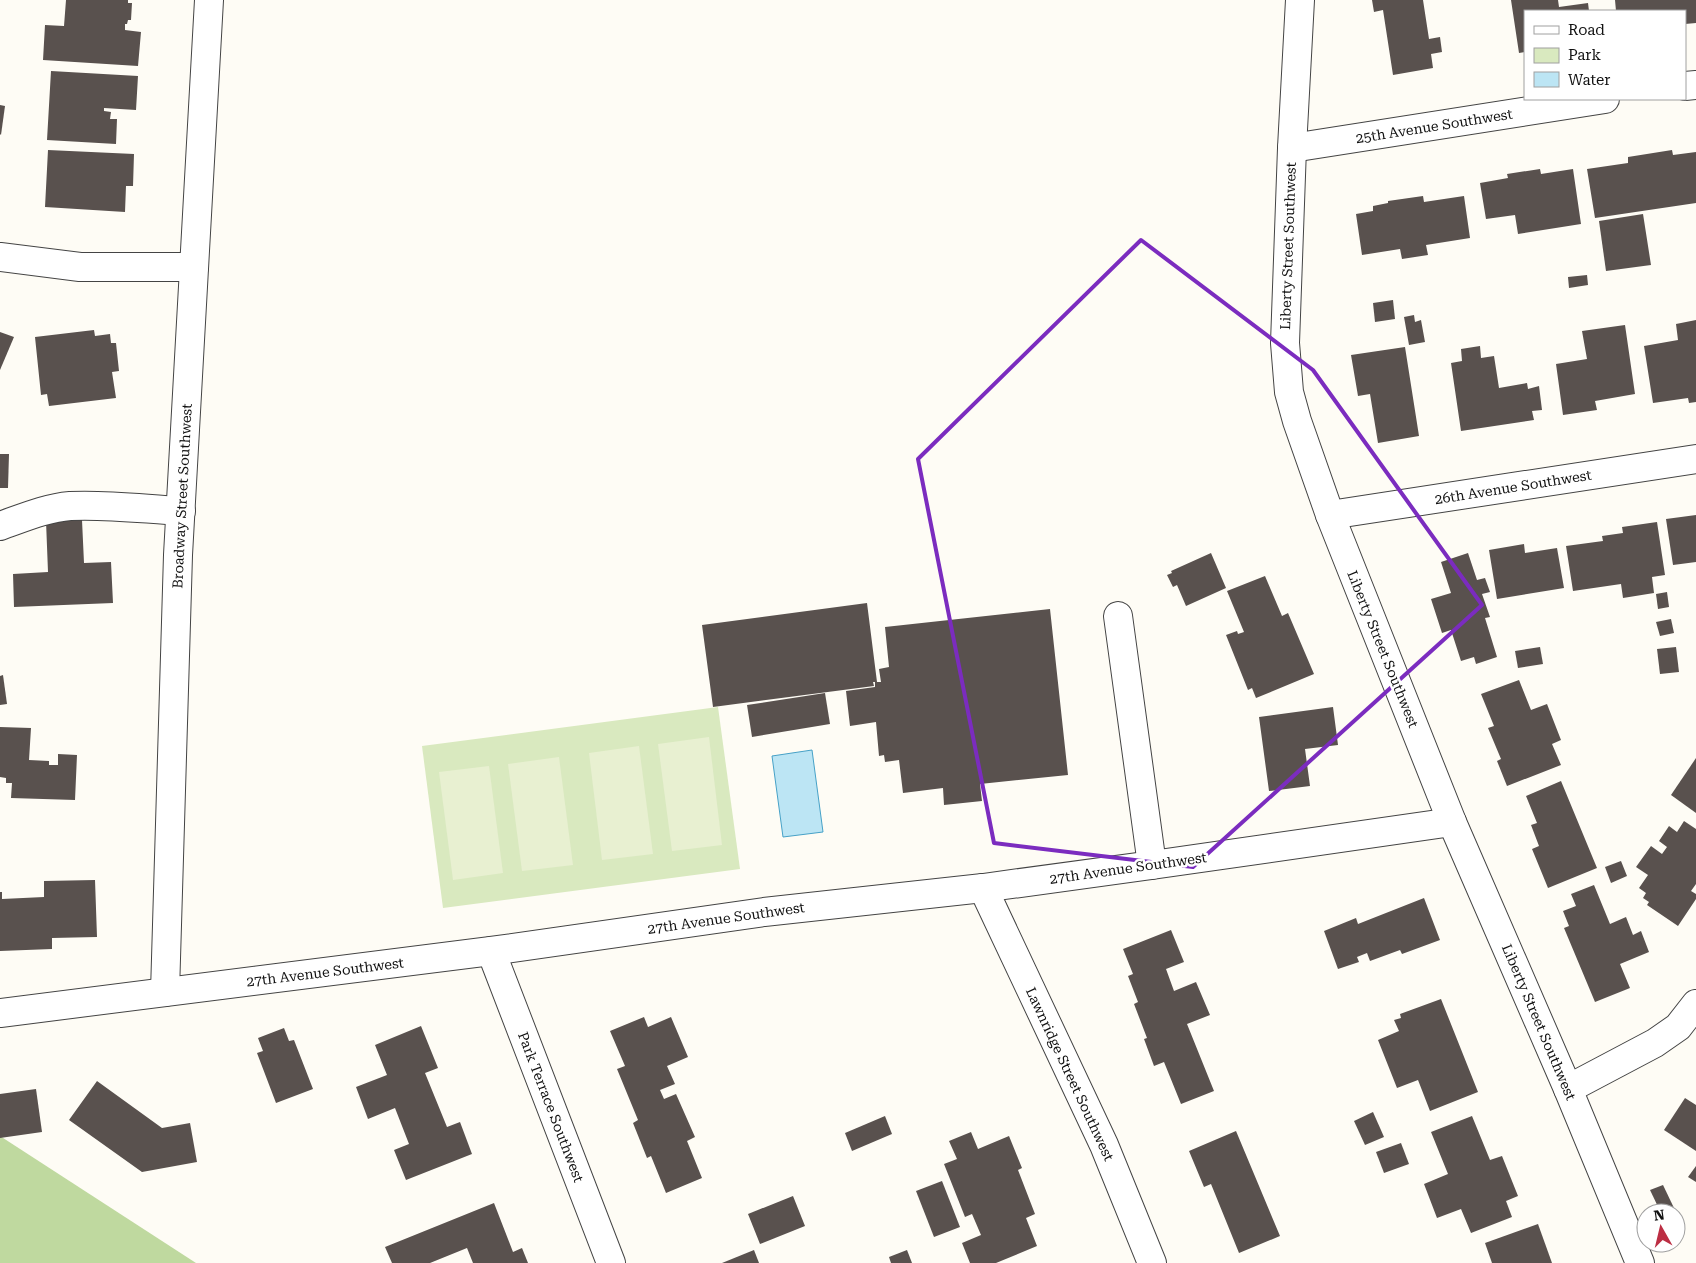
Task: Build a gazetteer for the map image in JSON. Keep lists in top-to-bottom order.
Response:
{
  "streets": {
    "street": [
      "25th Avenue Southwest",
      "Liberty Street Southwest",
      "26th Avenue Southwest",
      "Broadway Street Southwest",
      "27th Avenue Southwest",
      "Lawnridge Street Southwest",
      "Park Terrace Southwest"
    ]
  },
  "crossings": [
    ["25th Avenue Southwest", "Liberty Street Southwest"],
    ["Liberty Street Southwest", "26th Avenue Southwest"],
    ["Liberty Street Southwest", "27th Avenue Southwest"],
    ["Broadway Street Southwest", "27th Avenue Southwest"],
    ["27th Avenue Southwest", "Lawnridge Street Southwest"],
    ["27th Avenue Southwest", "Park Terrace Southwest"]
  ],
  "legend": ["Road", "Park", "Water"],
  "north": "top"
}
